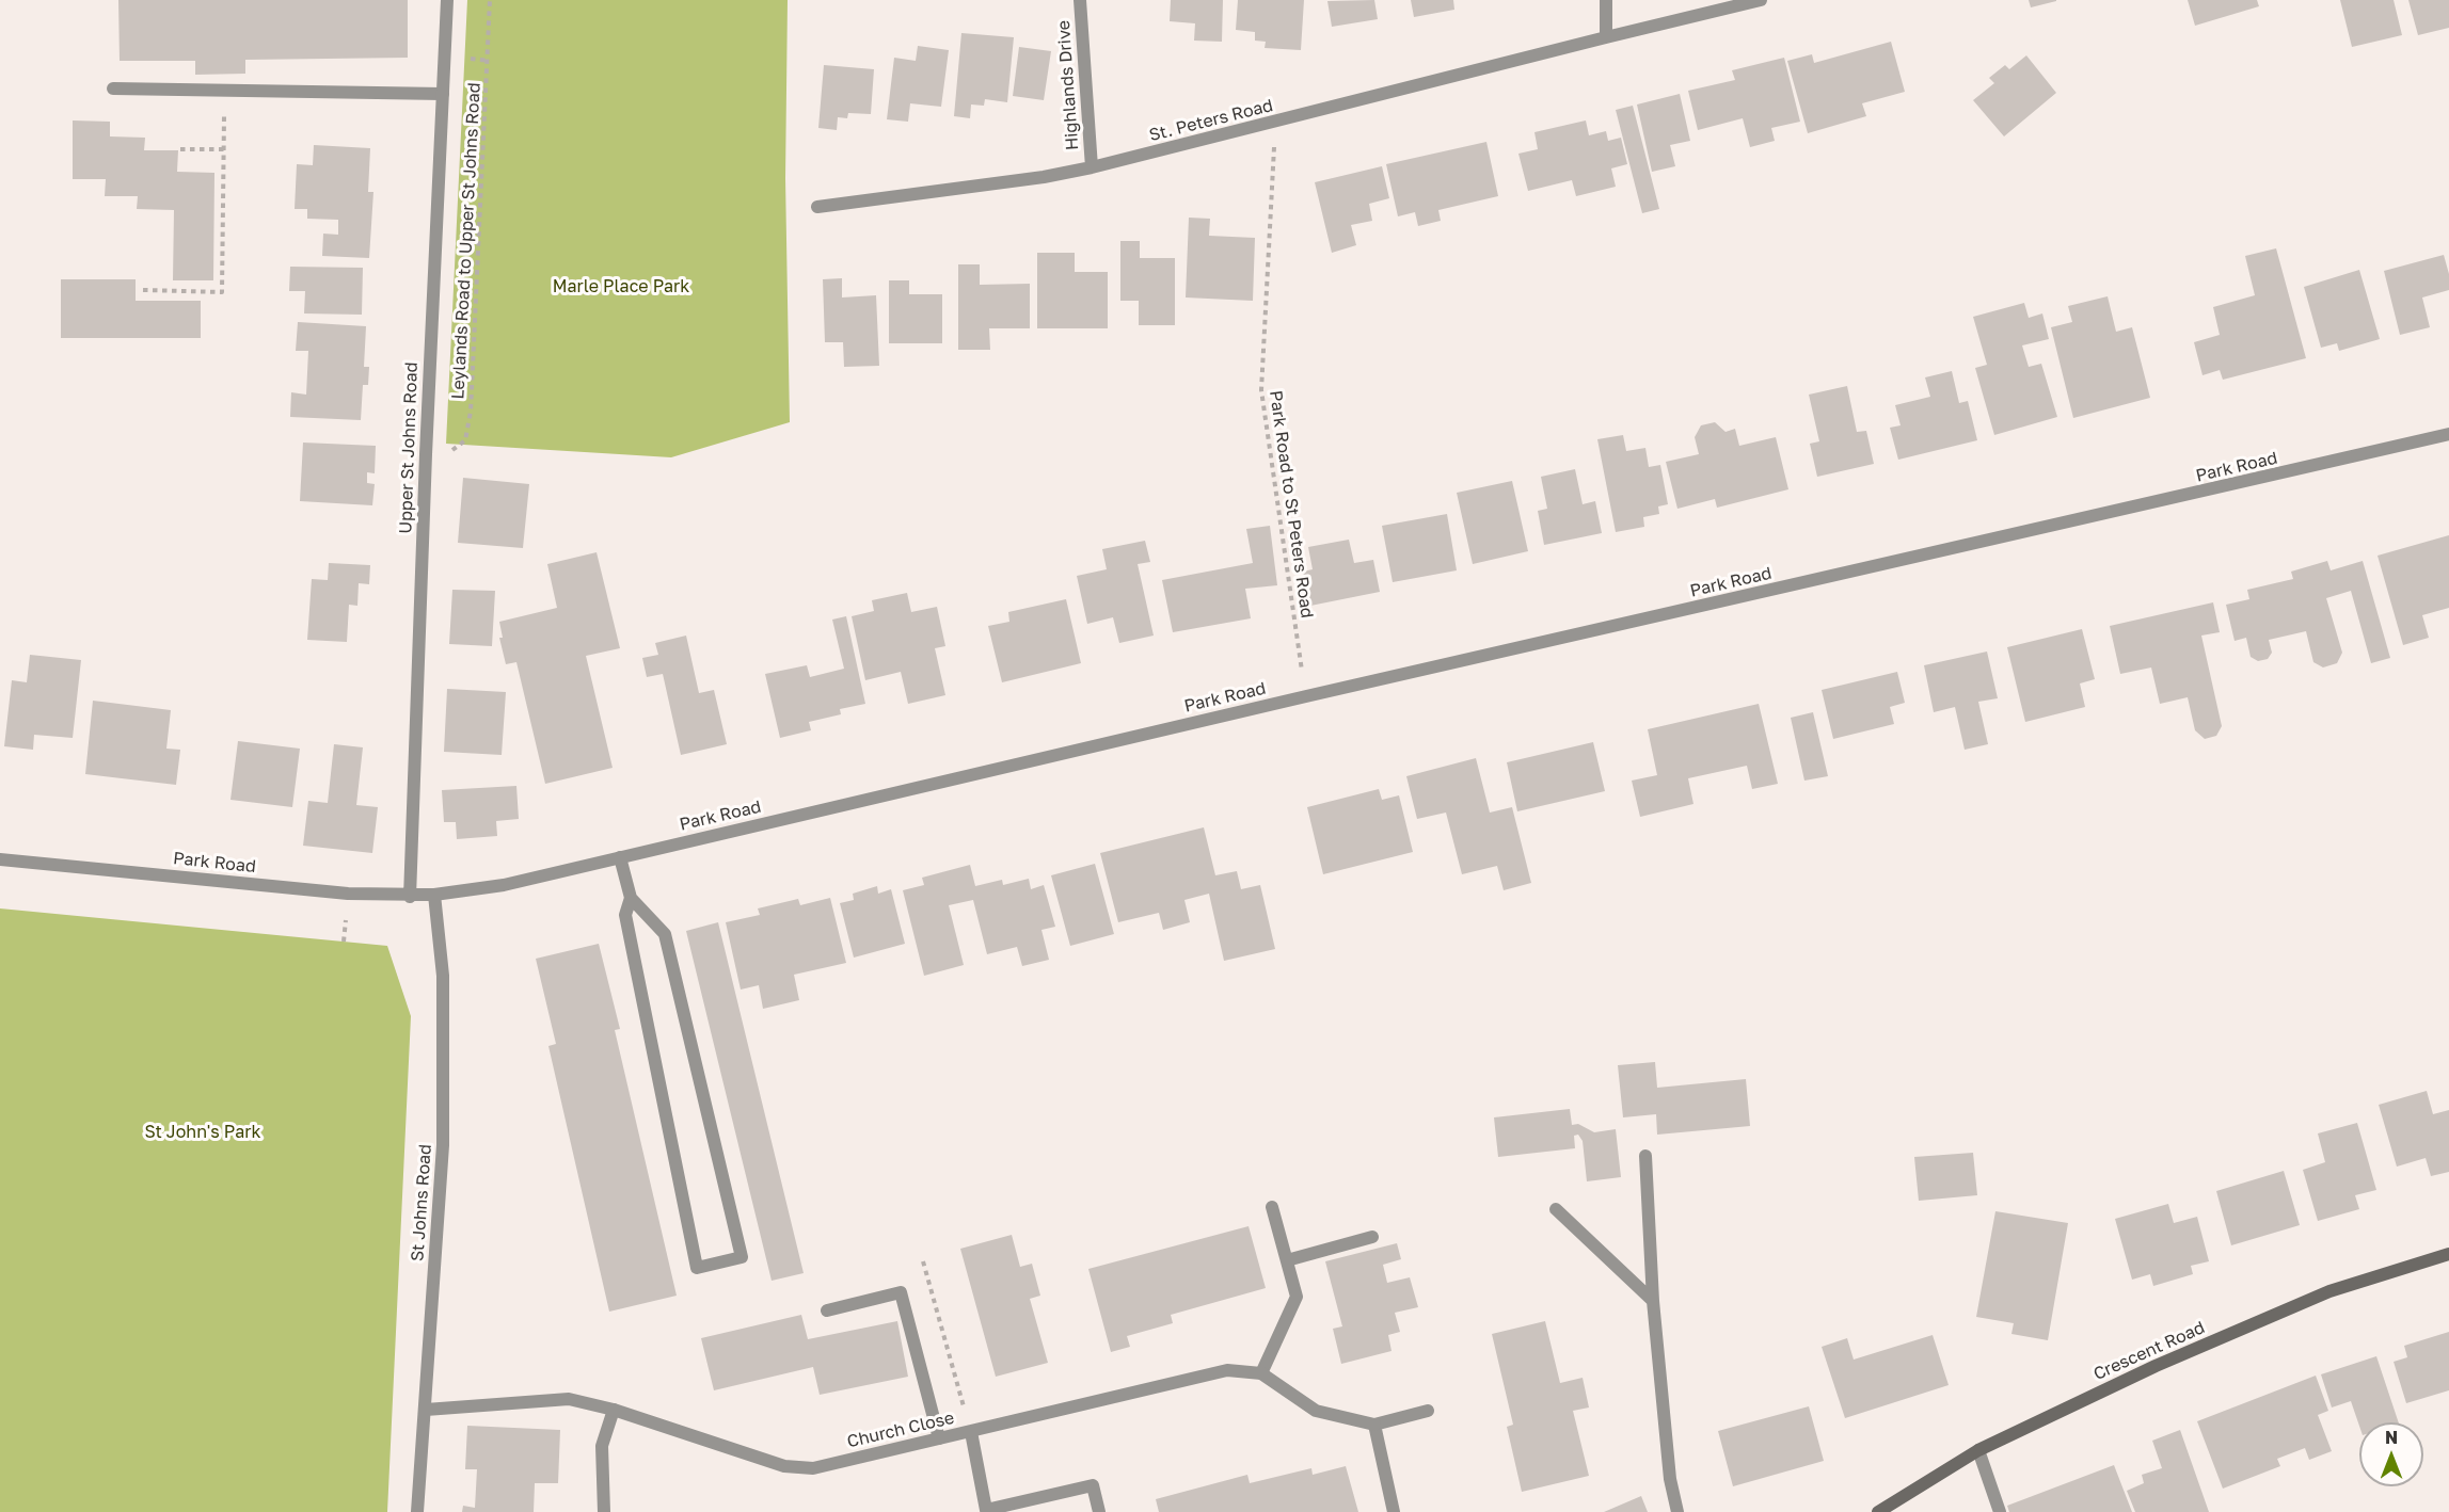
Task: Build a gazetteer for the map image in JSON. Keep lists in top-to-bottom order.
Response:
{
  "streets": {
    "street": [
      "Highlands Drive",
      "St. Peters Road",
      "Upper St Johns Road",
      "Park Road",
      "St Johns Road",
      "Crescent Road",
      "Church Close"
    ],
    "path": ["Leylands Road to Upper St Johns Road", "Park Road to St Peters Road"]
  },
  "crossings": [
    ["Highlands Drive", "St. Peters Road"],
    ["St. Peters Road", "Park Road to St Peters Road"],
    ["Leylands Road to Upper St Johns Road", "Upper St Johns Road"],
    ["Upper St Johns Road", "Park Road"],
    ["Park Road", "Park Road to St Peters Road"],
    ["Park Road", "St Johns Road"],
    ["St Johns Road", "Church Close"]
  ],
  "parks": ["Marle Place Park", "St John's Park"],
  "north": "top"
}
